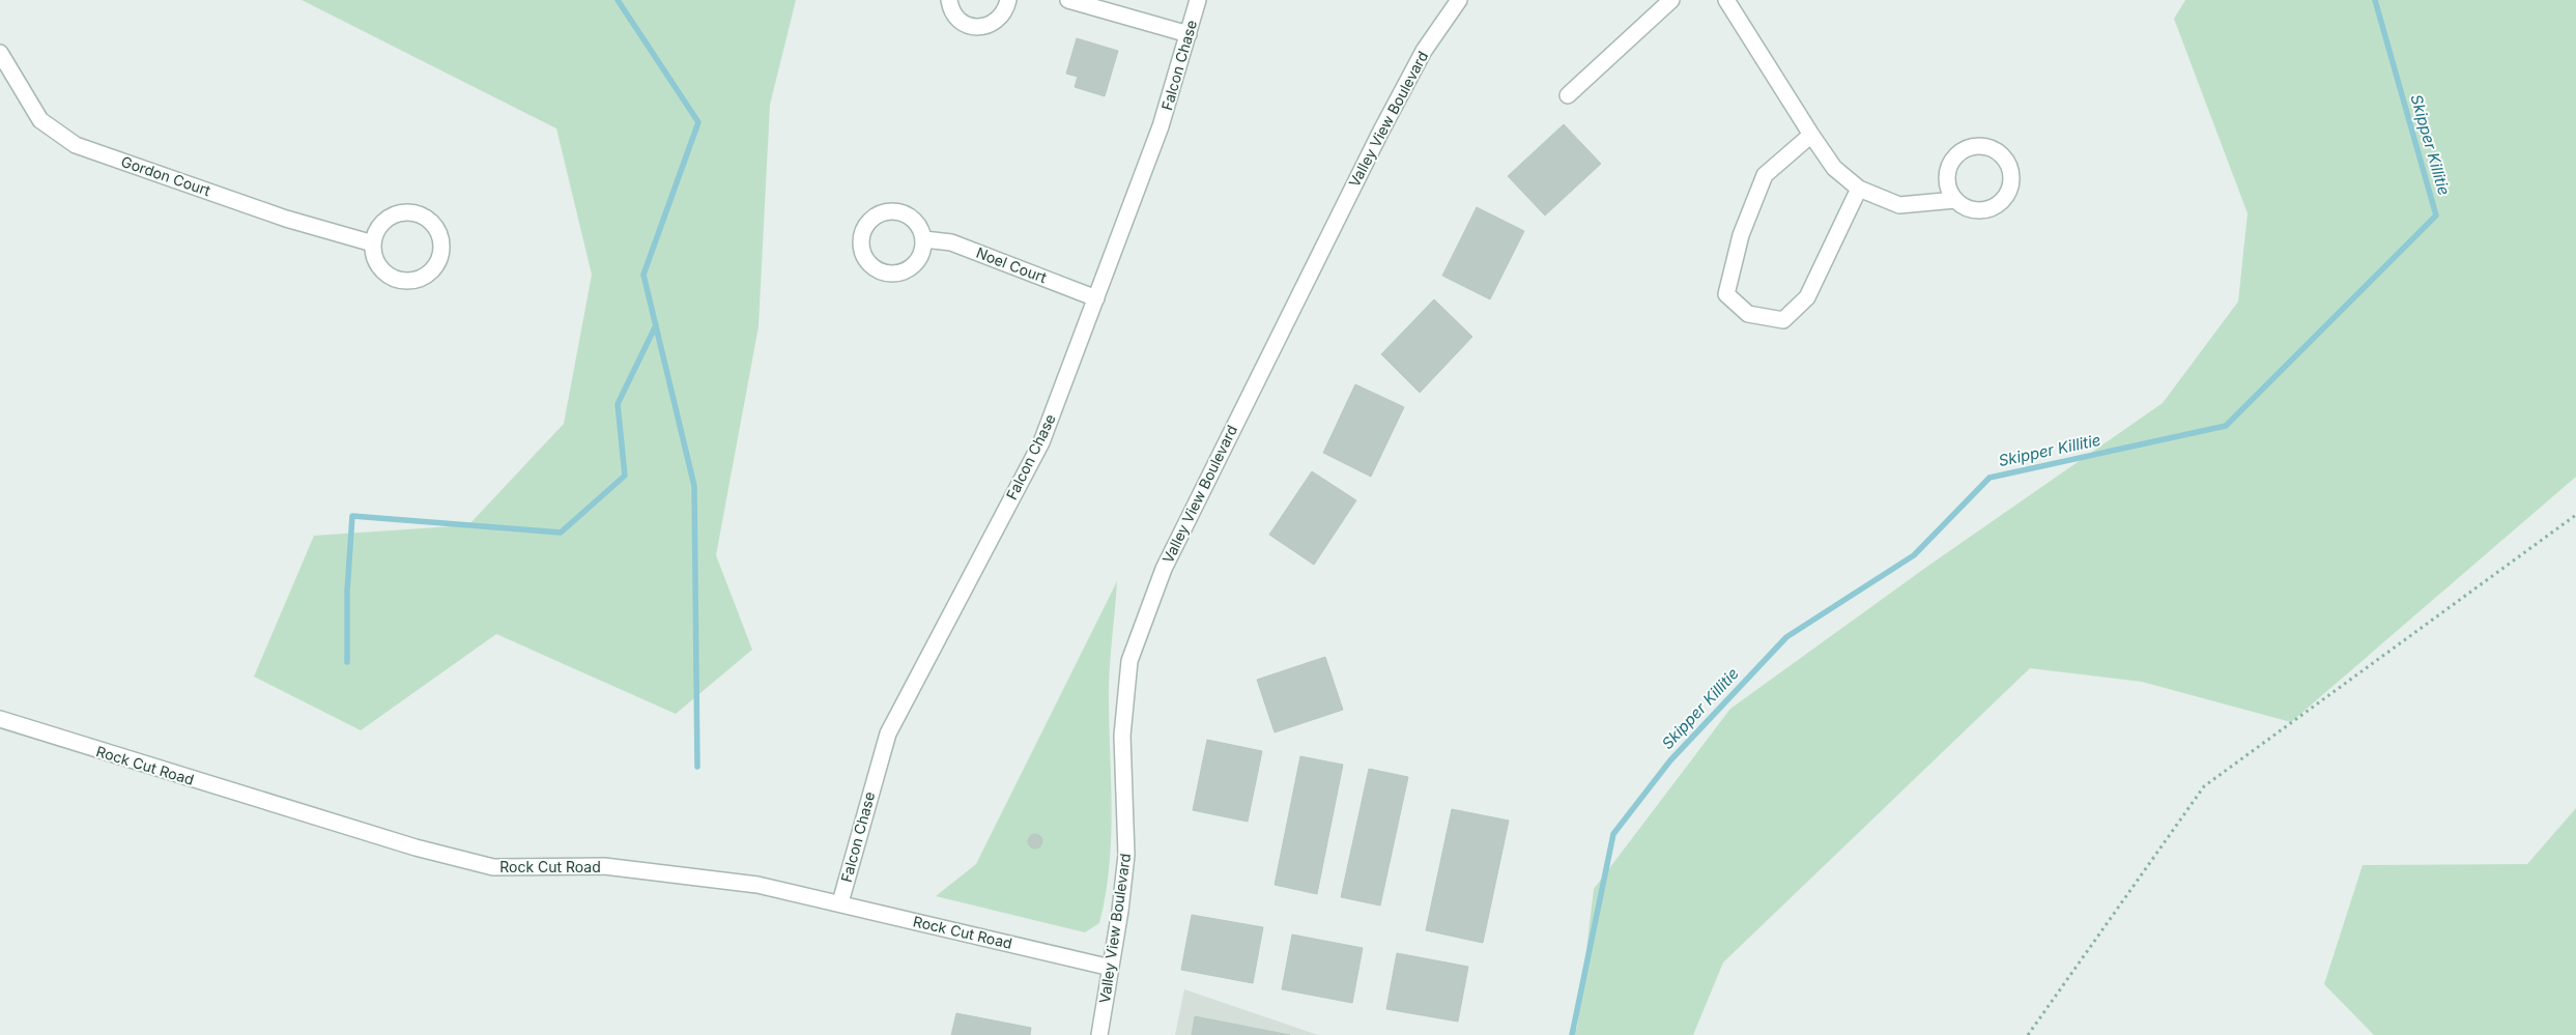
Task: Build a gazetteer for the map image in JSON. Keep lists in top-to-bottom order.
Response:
{
  "streets": {
    "street": [
      "Falcon Chase",
      "Valley View Boulevard",
      "Gordon Court",
      "Noel Court",
      "Rock Cut Road"
    ]
  },
  "crossings": [
    ["Falcon Chase", "Noel Court"],
    ["Falcon Chase", "Rock Cut Road"],
    ["Valley View Boulevard", "Rock Cut Road"]
  ],
  "water": ["Skipper Killitie"]
}
